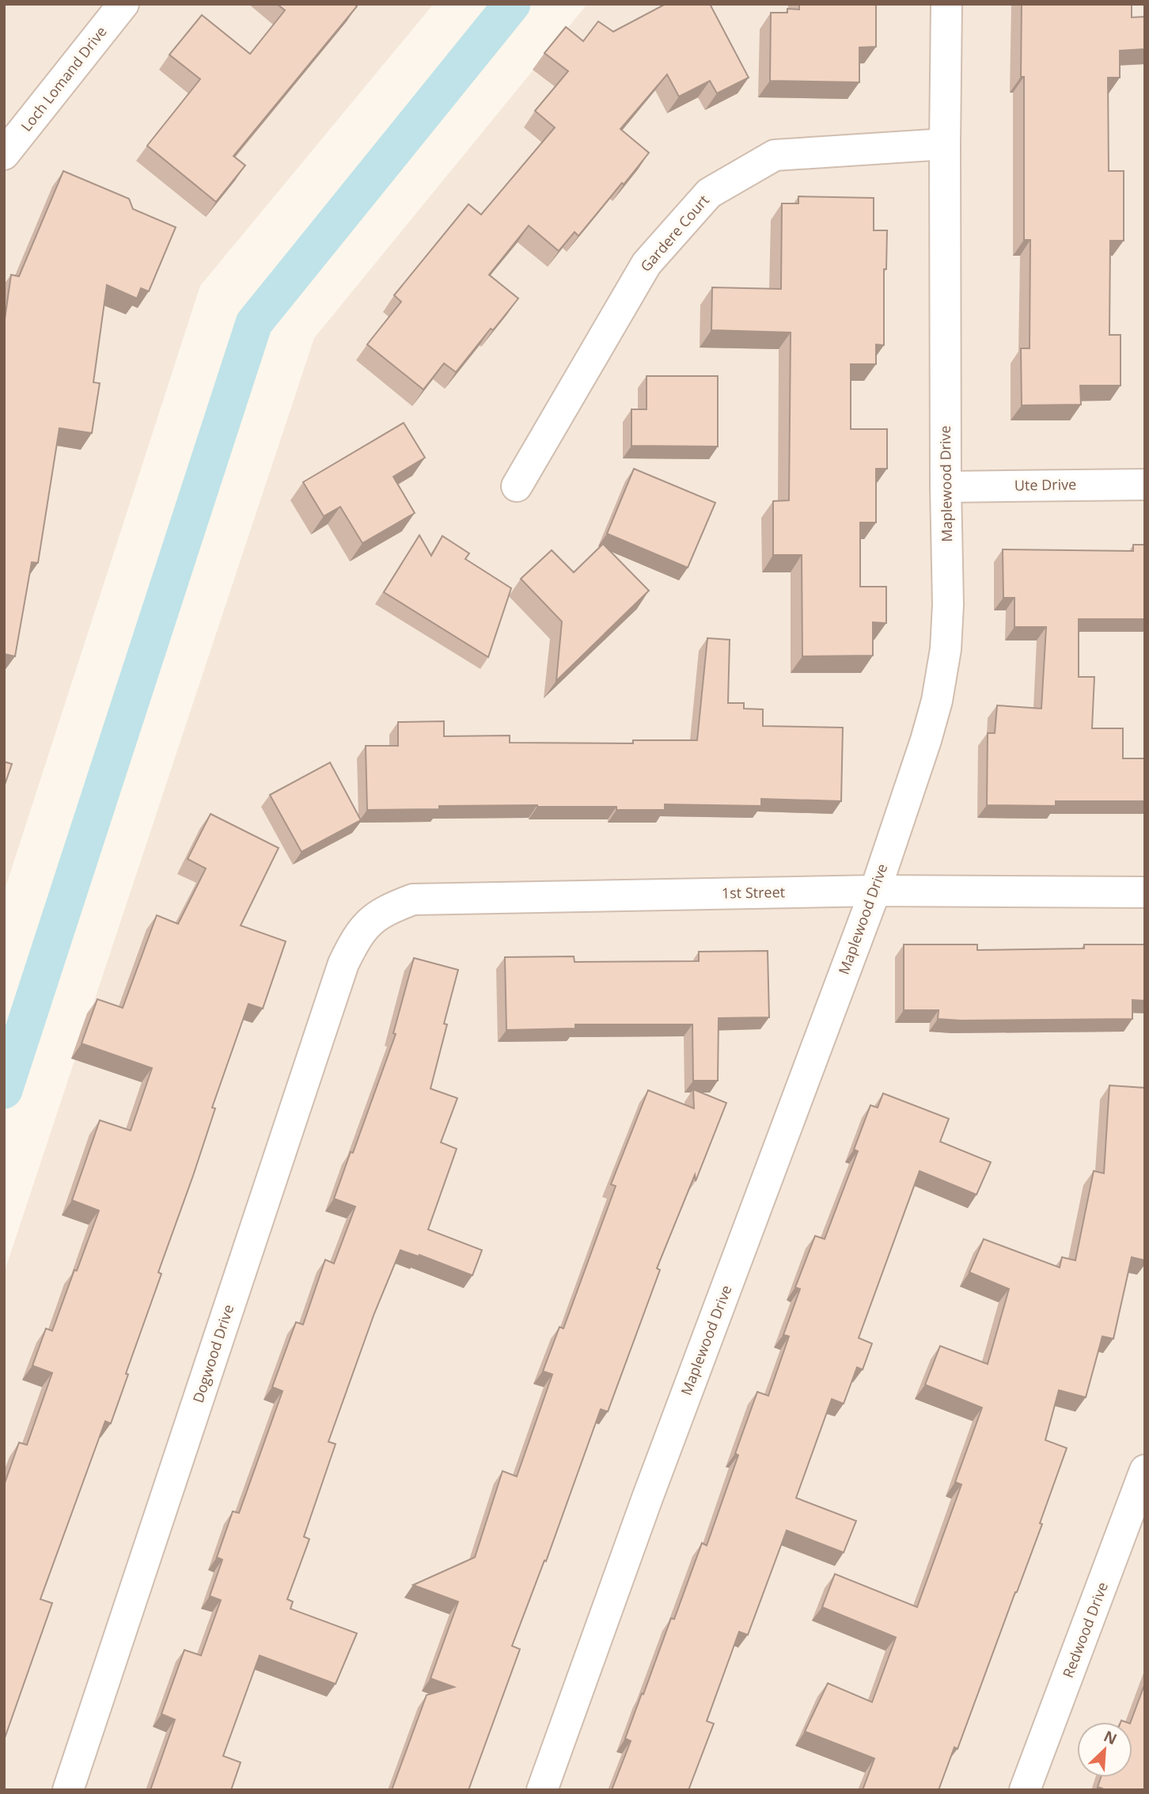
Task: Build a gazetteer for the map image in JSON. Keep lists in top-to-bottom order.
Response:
{
  "streets": {
    "street": [
      "Loch Lomand Drive",
      "Gardere Court",
      "Maplewood Drive",
      "Ute Drive",
      "1st Street",
      "Dogwood Drive",
      "Redwood Drive"
    ]
  },
  "crossings": [
    ["Gardere Court", "Maplewood Drive"],
    ["Maplewood Drive", "Ute Drive"],
    ["Maplewood Drive", "1st Street"],
    ["1st Street", "Dogwood Drive"]
  ],
  "north": "top right"
}
